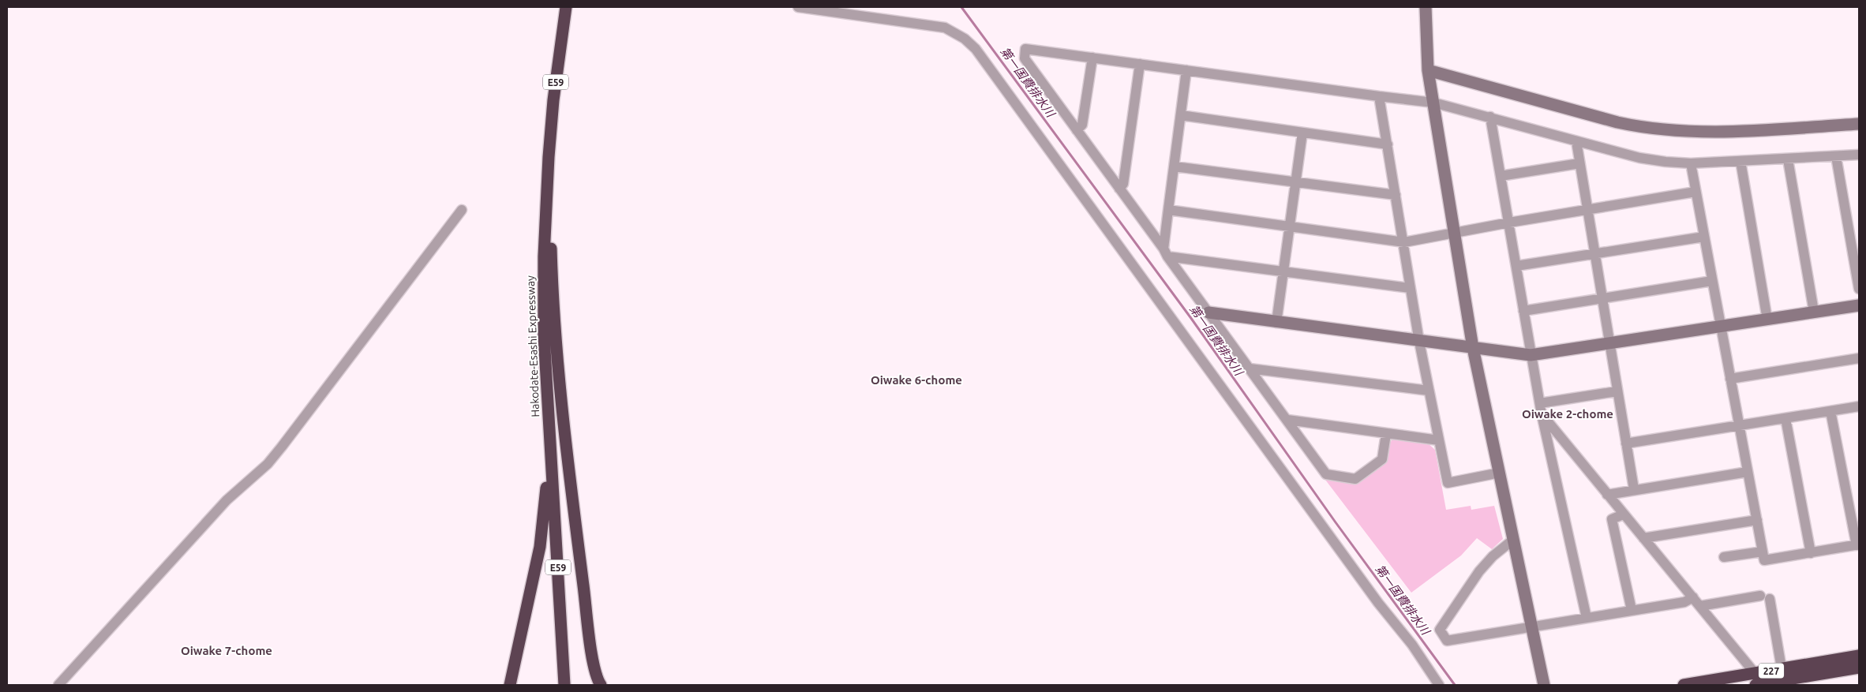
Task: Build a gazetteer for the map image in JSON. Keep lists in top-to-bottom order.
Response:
{
  "streets": {
    "highway": ["E59", "Hakodate-Esashi Expressway", "227"]
  },
  "districts": ["Oiwake 6-chome", "Oiwake 2-chome", "Oiwake 7-chome"],
  "water": ["第一国費排水川"]
}
